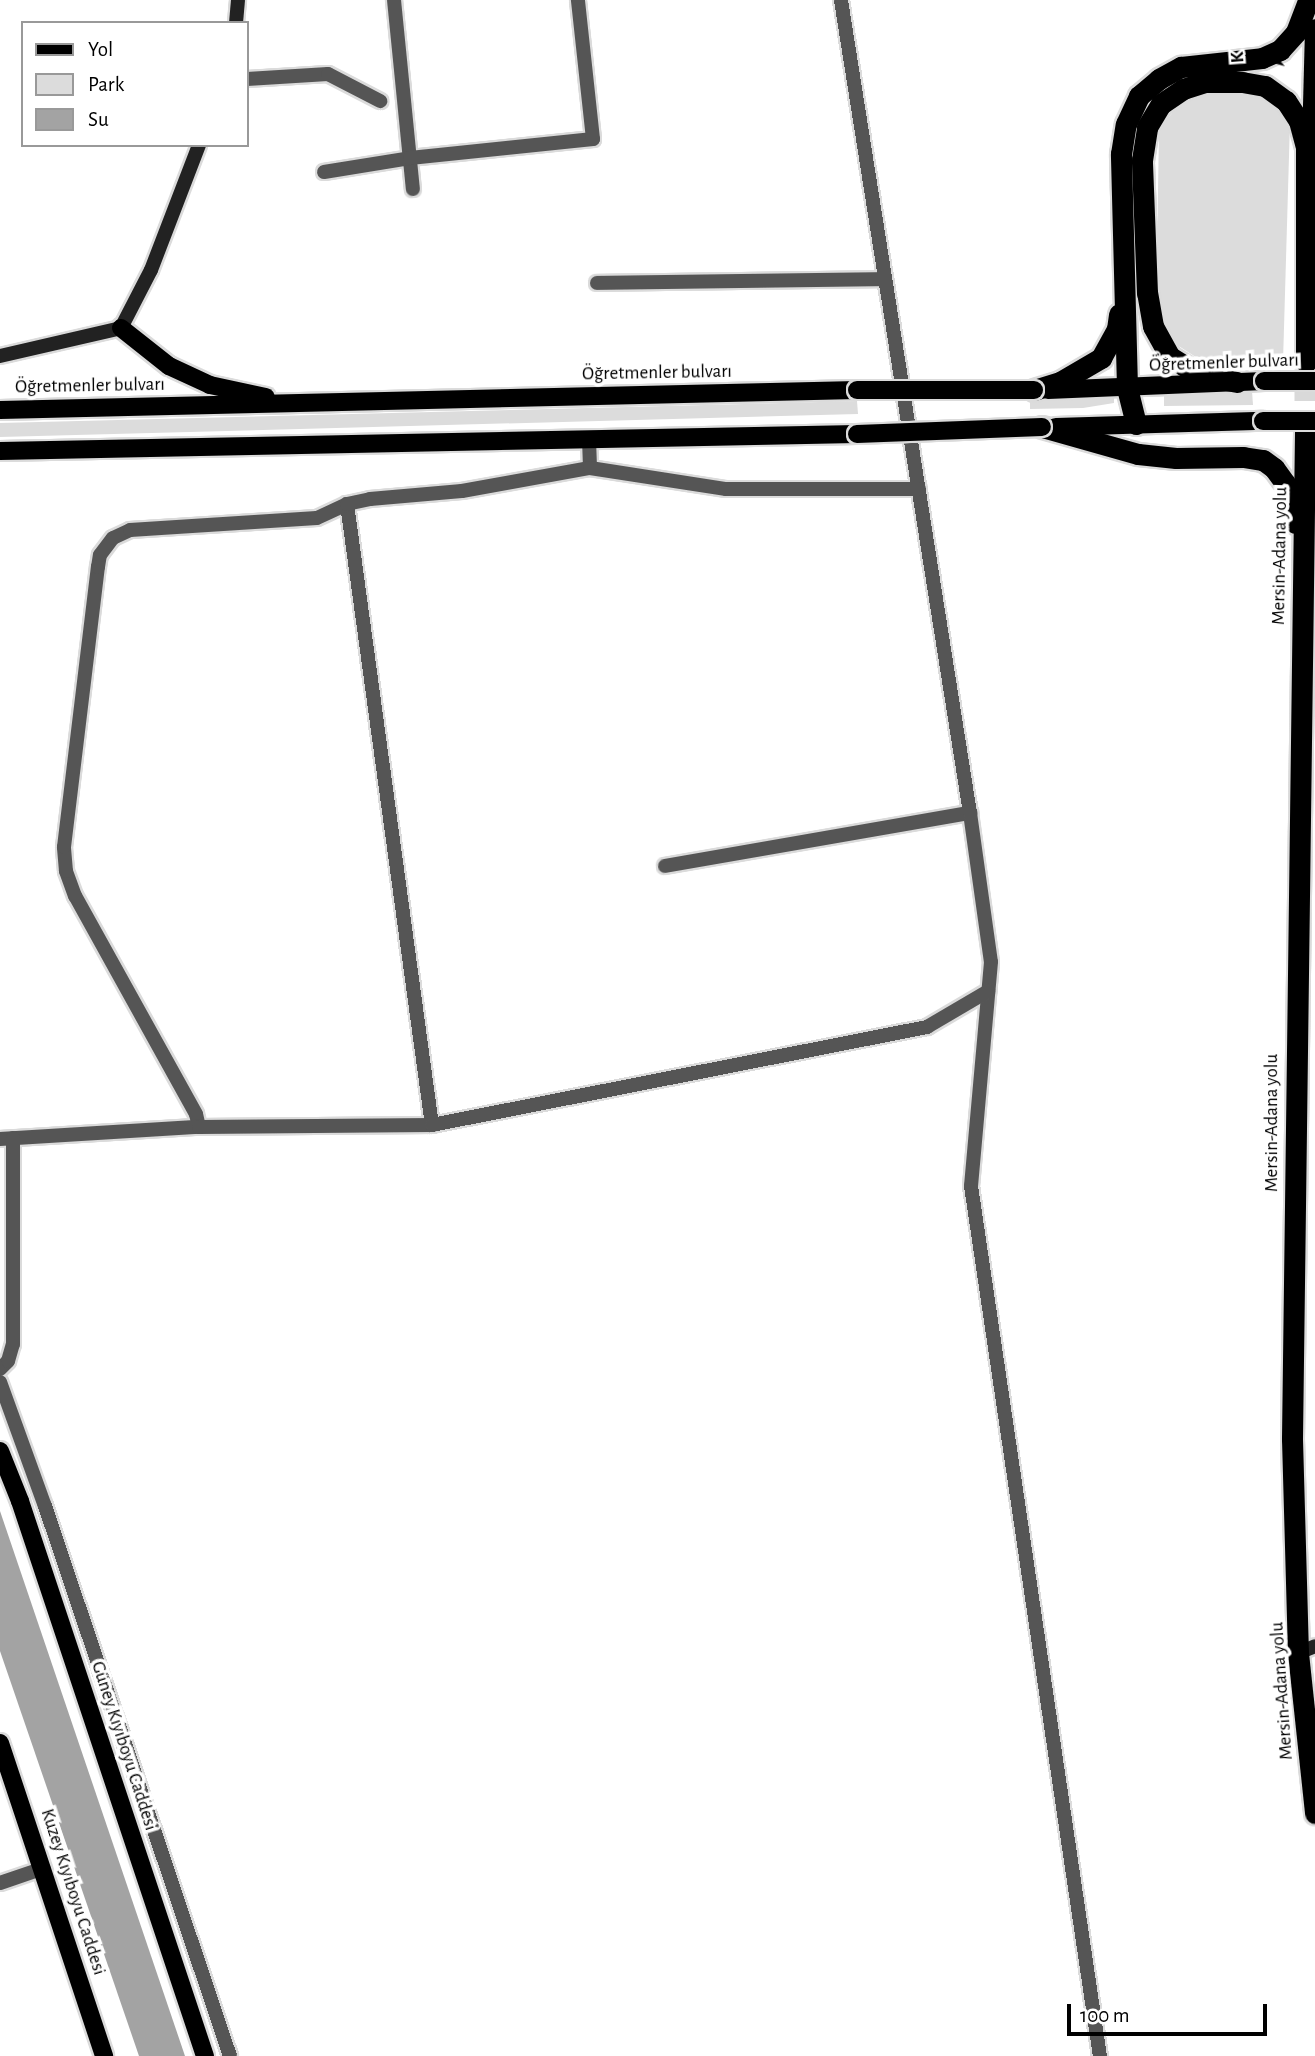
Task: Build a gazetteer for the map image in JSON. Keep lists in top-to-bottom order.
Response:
{
  "streets": {
    "highway": ["Mersin-Adana yolu"],
    "main road": ["Öğretmenler bulvarı", "Güney Kıyıboyu Caddesi", "Kuzey Kıyıboyu Caddesi"]
  },
  "legend": ["Yol", "Park", "Su"],
  "scale_bar": "100 m",
  "north": "left"
}
